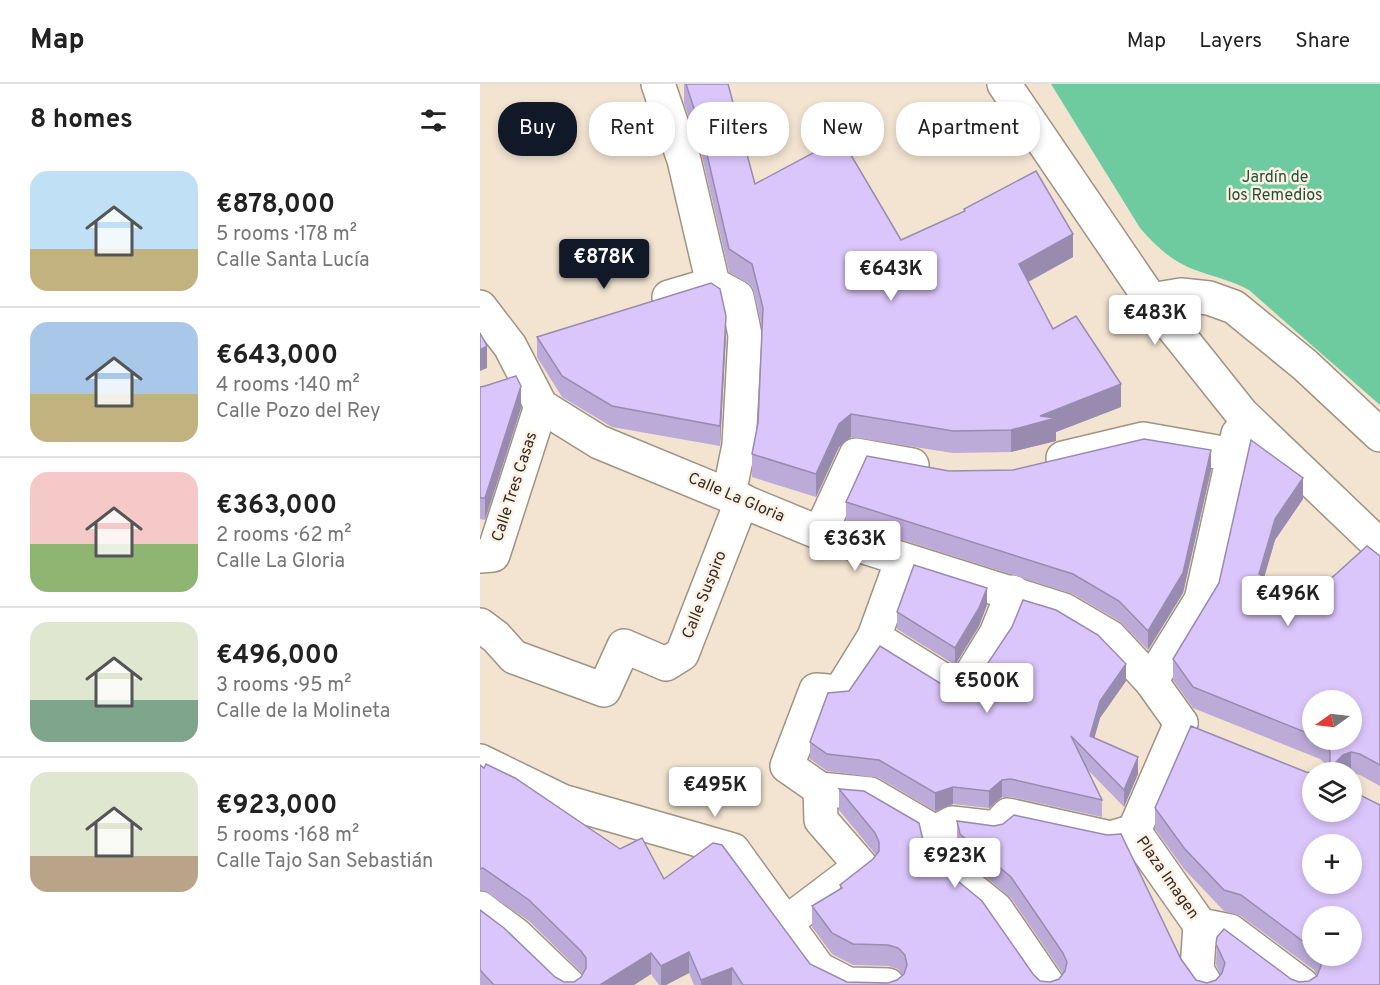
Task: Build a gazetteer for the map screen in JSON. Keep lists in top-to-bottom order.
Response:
{
  "streets": {
    "street": [
      "Calle Tres Casas",
      "Calle La Gloria",
      "Calle Suspiro",
      "Plaza Imagen"
    ]
  },
  "crossings": [
    ["Calle Tres Casas", "Calle La Gloria"],
    ["Calle La Gloria", "Calle Suspiro"]
  ],
  "parks": ["Jardín de los Remedios"],
  "north": "left",
  "page": {
    "header": "Map",
    "nav": ["Map", "Layers", "Share"],
    "heading": "8 homes",
    "chip": [
      "Buy",
      "Rent",
      "Filters",
      "New",
      "Apartment"
    ],
    "list": [
      {
        "name": "€878,000",
        "note": "5 rooms · 178 m² · Calle Santa Lucía"
      },
      {
        "name": "€643,000",
        "note": "4 rooms · 140 m² · Calle Pozo del Rey"
      },
      {
        "name": "€363,000",
        "note": "2 rooms · 62 m² · Calle La Gloria"
      },
      {
        "name": "€496,000",
        "note": "3 rooms · 95 m² · Calle de la Molineta"
      },
      {
        "name": "€923,000",
        "note": "5 rooms · 168 m² · Calle Tajo San Sebastián"
      }
    ],
    "price": [
      "€878K",
      "€643K",
      "€483K",
      "€363K",
      "€496K",
      "€500K",
      "€495K",
      "€923K"
    ],
    "map_buttons": ["+", "−"]
  }
}
